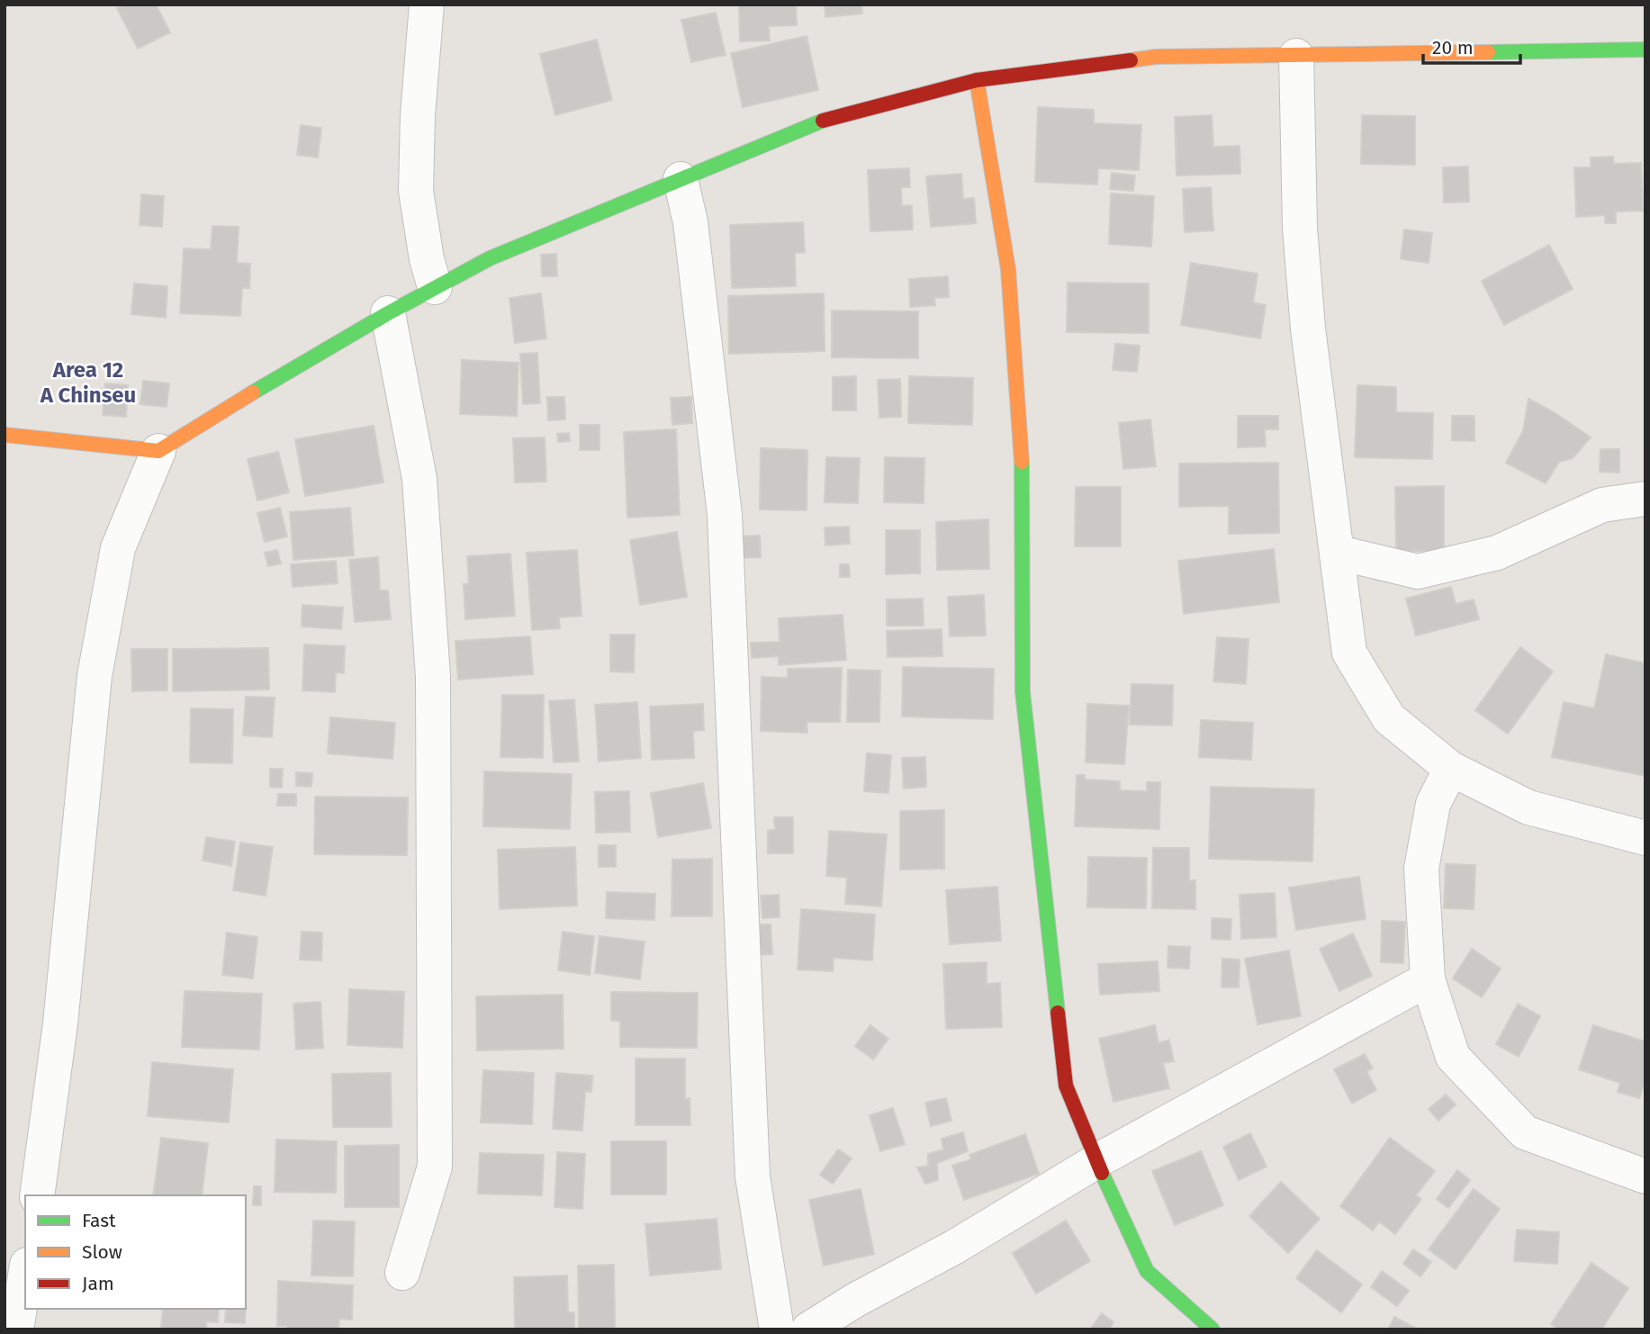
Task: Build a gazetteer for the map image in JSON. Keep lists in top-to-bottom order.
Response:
{
  "districts": ["Area 12 A Chinseu"],
  "legend": ["Fast", "Slow", "Jam"],
  "scale_bar": "20 m"
}
